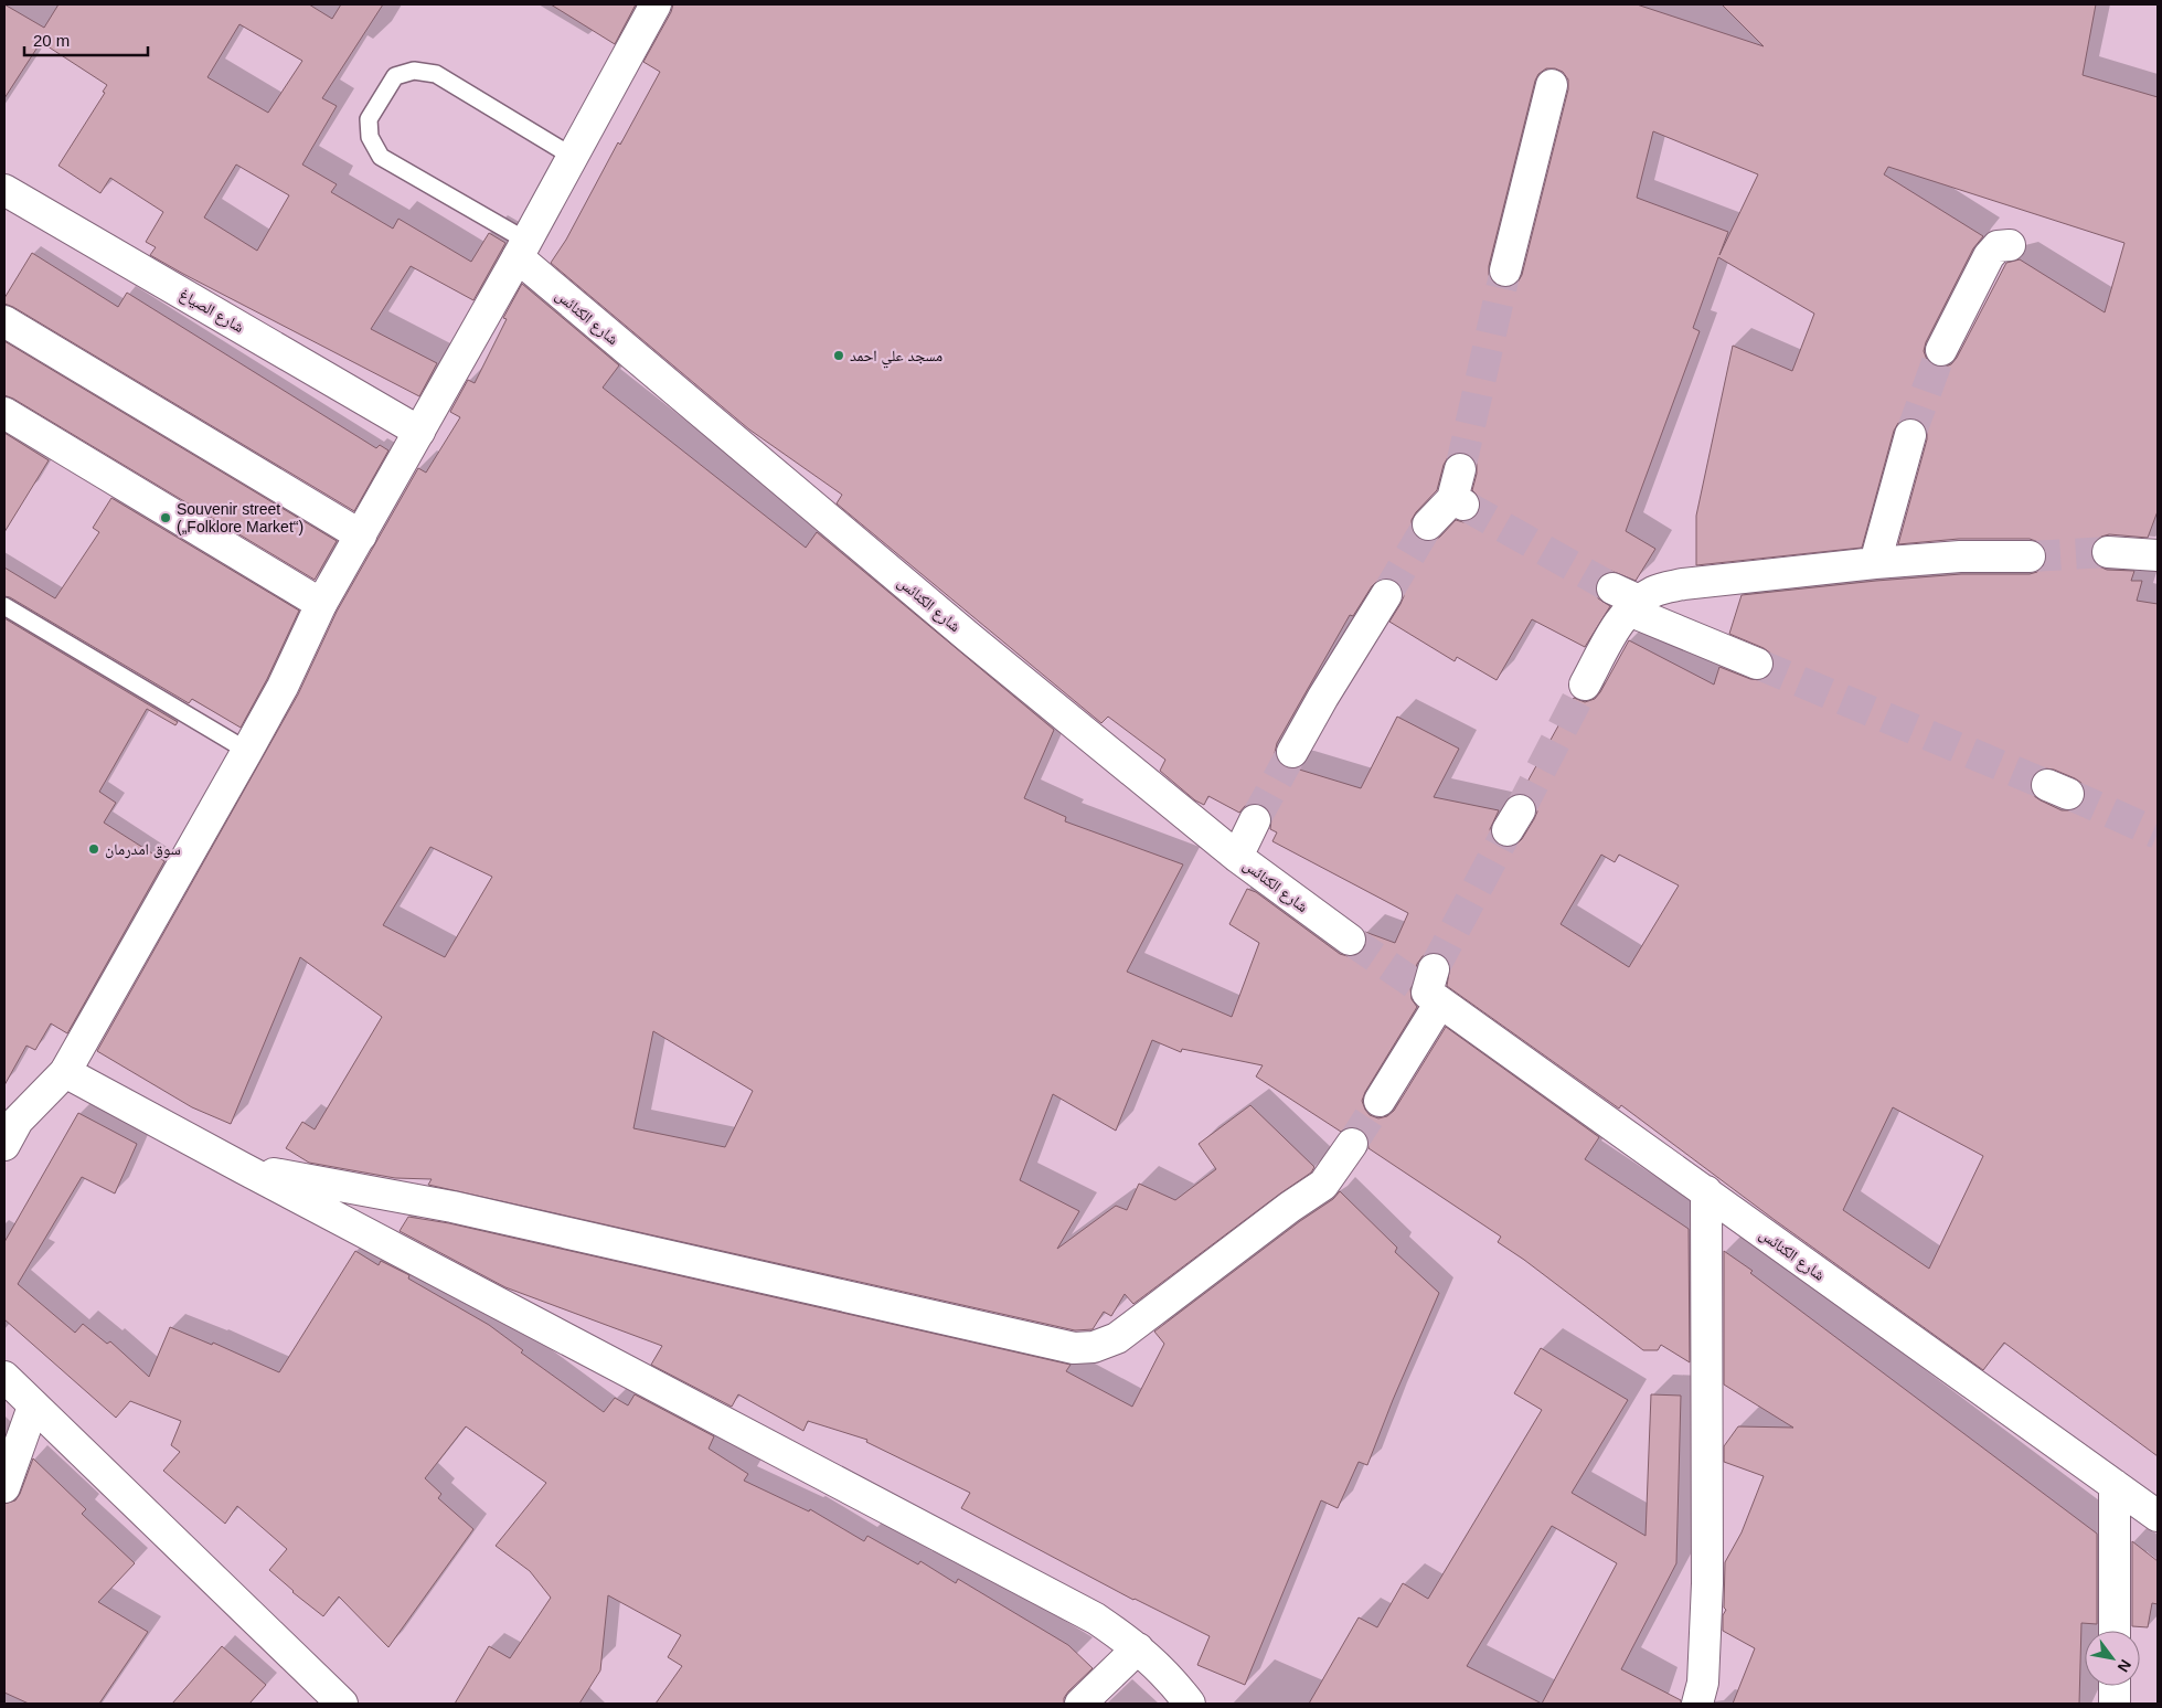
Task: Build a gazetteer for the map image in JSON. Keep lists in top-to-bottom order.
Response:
{
  "streets": {
    "street": ["شارع الصياغ", "شارع الكنائس"]
  },
  "places": ["مسجد علي احمد", "Souvenir street („Folklore Market“)", "سوق امدرمان"],
  "scale_bar": "20 m",
  "north": "bottom right"
}
